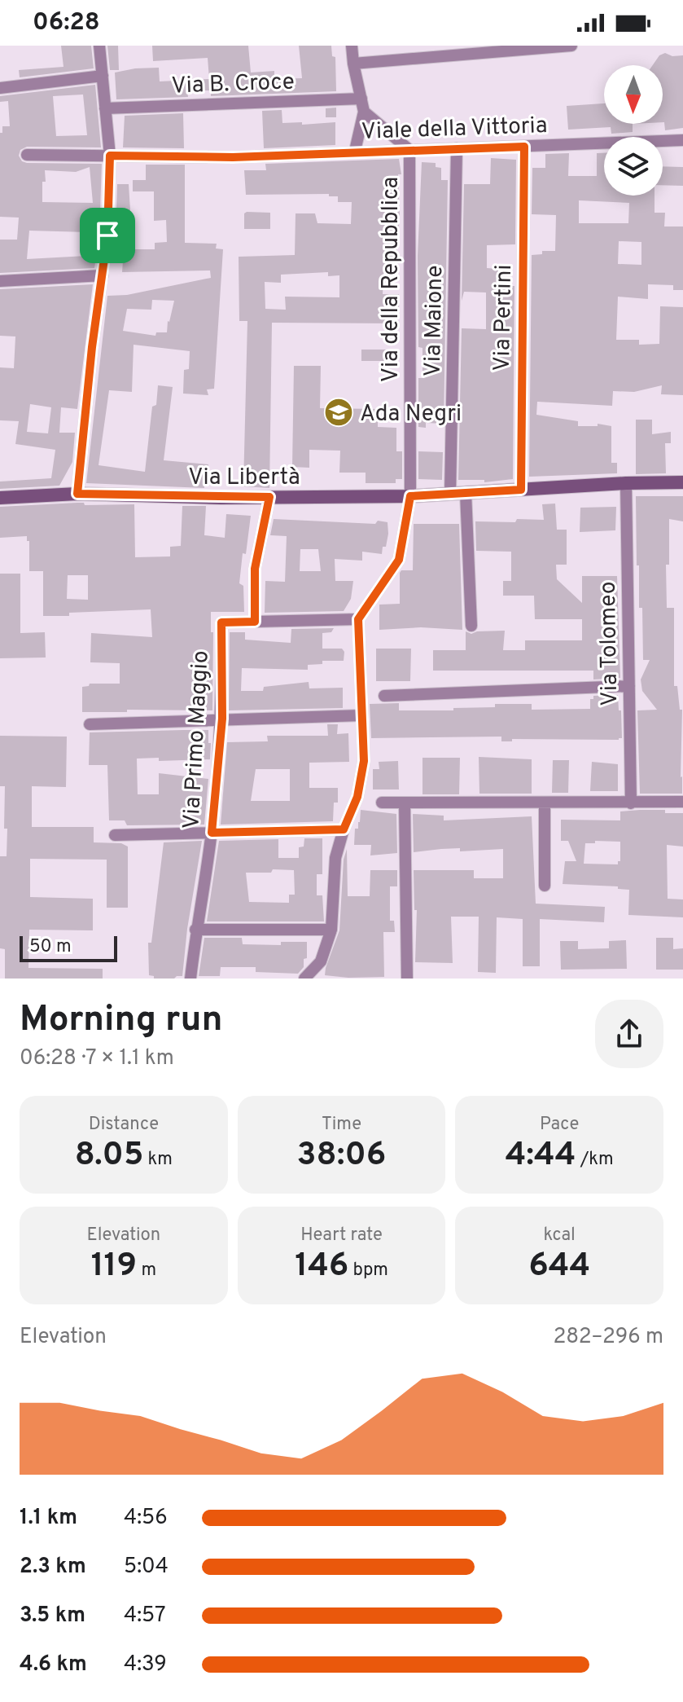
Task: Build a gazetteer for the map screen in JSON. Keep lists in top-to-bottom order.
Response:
{
  "streets": {
    "street": [
      "Via B. Croce",
      "Viale della Vittoria",
      "Via della Repubblica",
      "Via Pertini",
      "Via Maione",
      "Via Libertà",
      "Via Tolomeo",
      "Via Primo Maggio"
    ]
  },
  "crossings": [
    ["Viale della Vittoria", "Via della Repubblica"],
    ["Viale della Vittoria", "Via Pertini"],
    ["Viale della Vittoria", "Via Maione"],
    ["Via della Repubblica", "Via Libertà"],
    ["Via Pertini", "Via Libertà"],
    ["Via Maione", "Via Libertà"],
    ["Via Libertà", "Via Tolomeo"]
  ],
  "places": {
    "school or university": ["Ada Negri"]
  },
  "scale_bar": "50 m",
  "north": "bottom",
  "page": {
    "status": "06:28",
    "scale": "50 m",
    "heading": ["Morning run", "06:28 · 7 × 1.1 km"],
    "stats": [
      ["Distance", "8.05 km"],
      ["Time", "38:06"],
      ["Pace", "4:44 /km"],
      ["Elevation", "119 m"],
      ["Heart rate", "146 bpm"],
      ["kcal", "644"]
    ],
    "chart": ["Elevation", "282–296 m"],
    "list": [
      {
        "name": "1.1 km",
        "note": "4:56"
      },
      {
        "name": "2.3 km",
        "note": "5:04"
      },
      {
        "name": "3.5 km",
        "note": "4:57"
      },
      {
        "name": "4.6 km",
        "note": "4:39"
      }
    ]
  }
}
